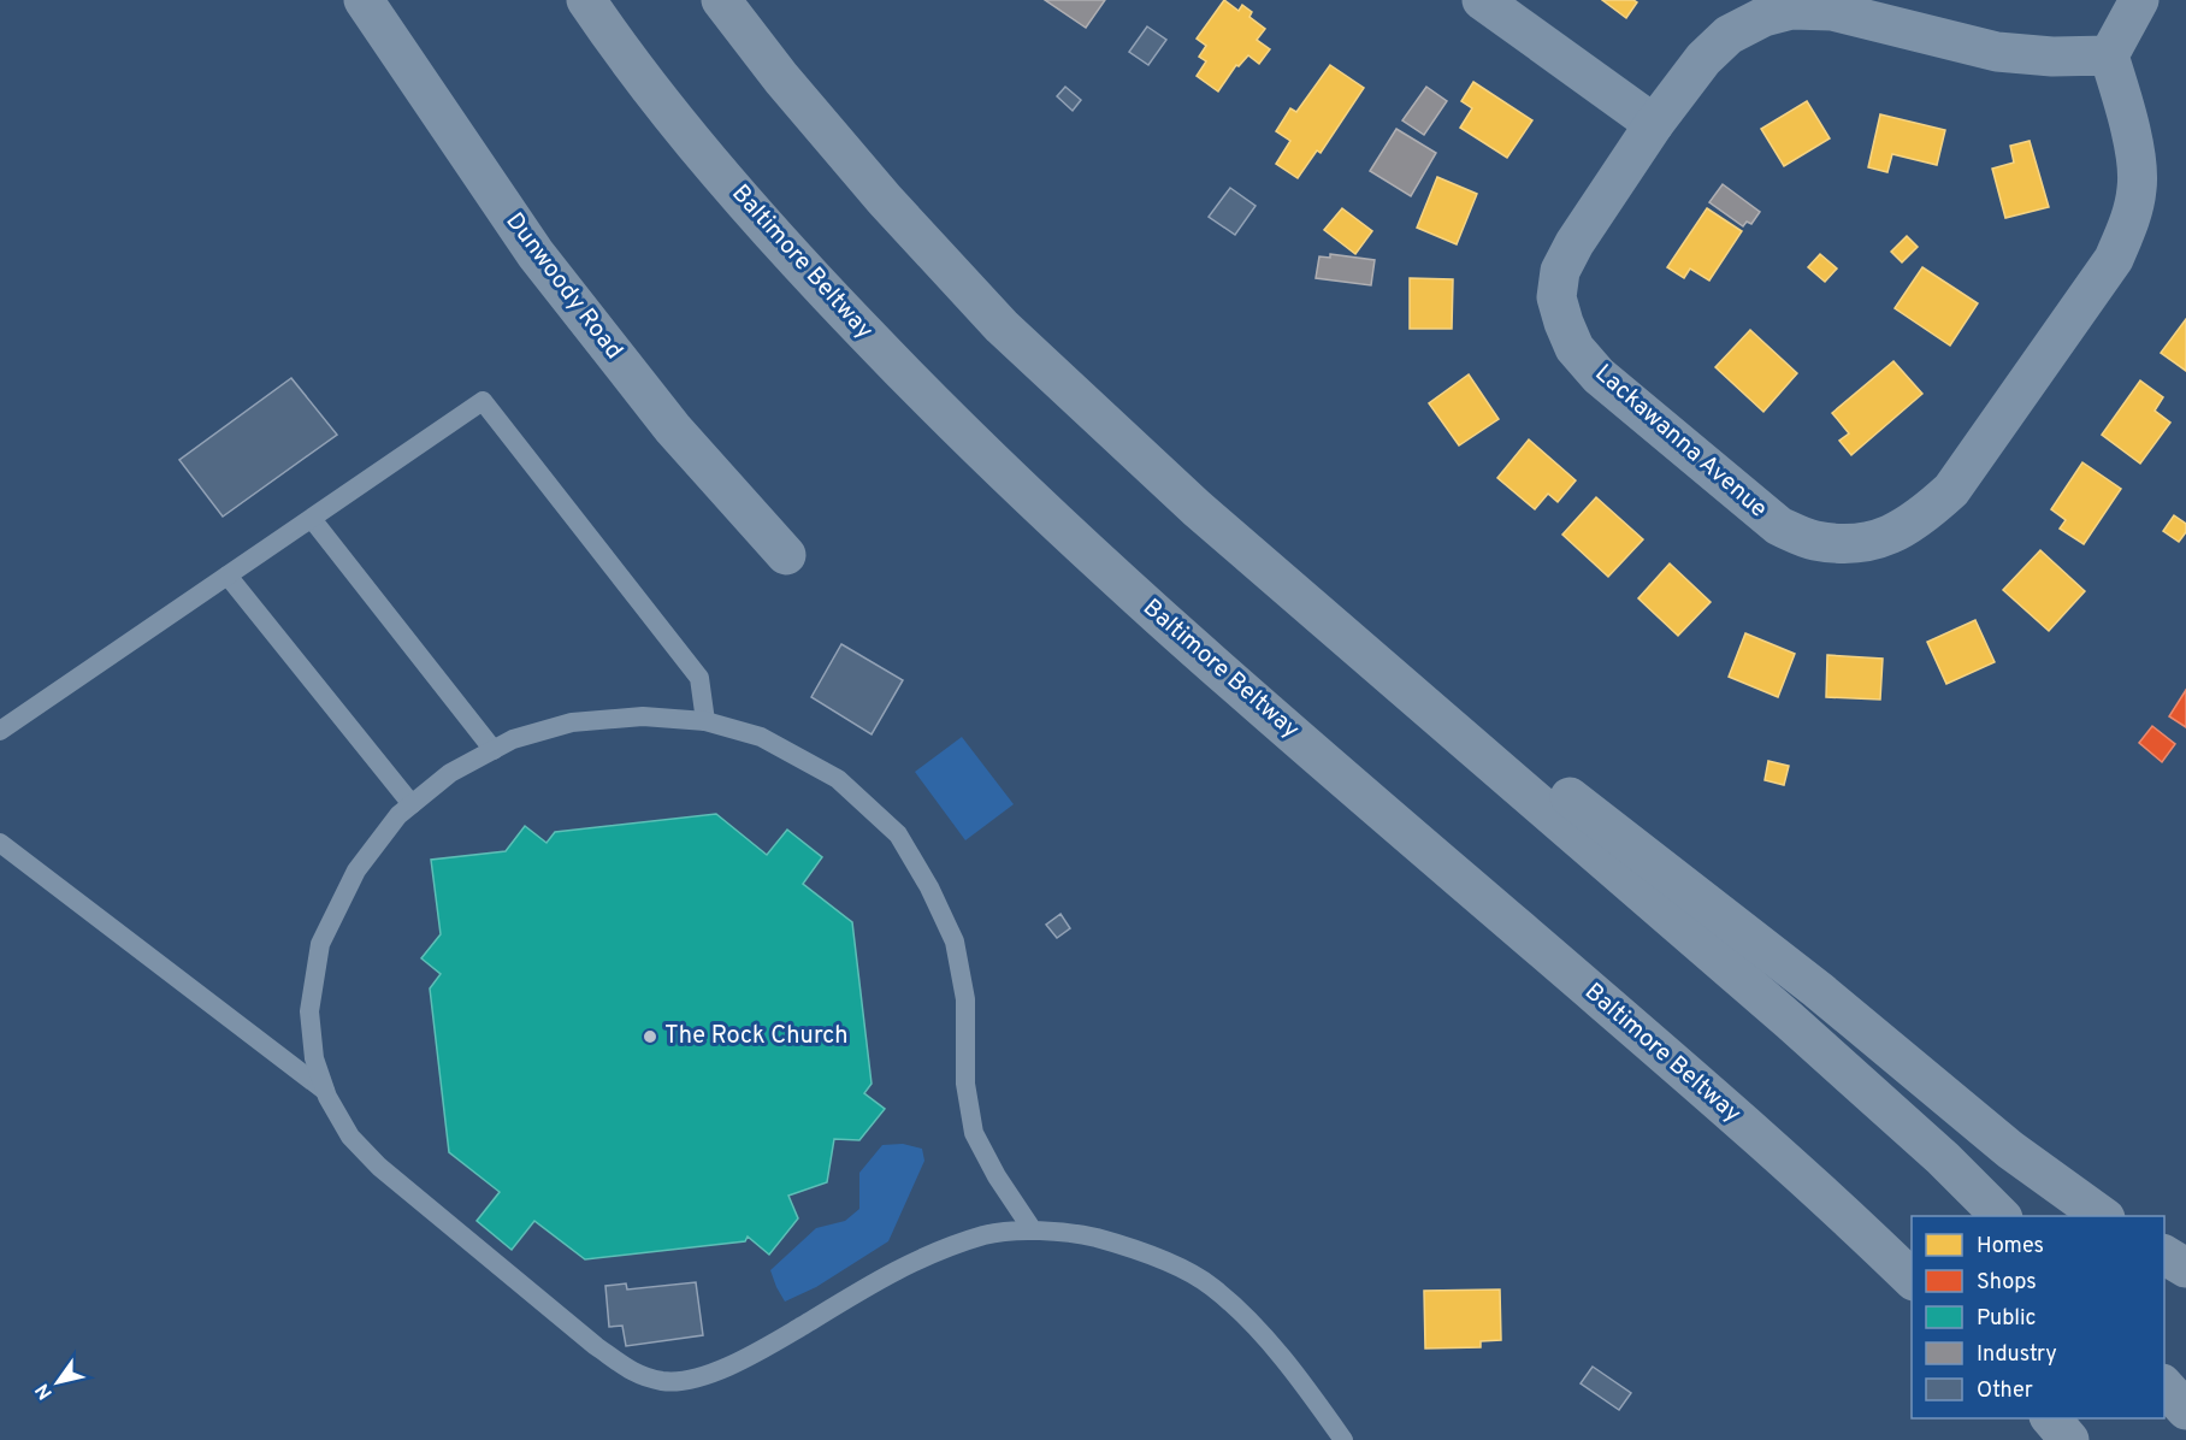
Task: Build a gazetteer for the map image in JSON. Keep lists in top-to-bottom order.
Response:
{
  "streets": {
    "highway": ["Baltimore Beltway"],
    "street": ["Dunwoody Road", "Lackawanna Avenue"]
  },
  "places": ["The Rock Church"],
  "legend": [
    "Homes",
    "Shops",
    "Public",
    "Industry",
    "Other"
  ],
  "north": "bottom left"
}
